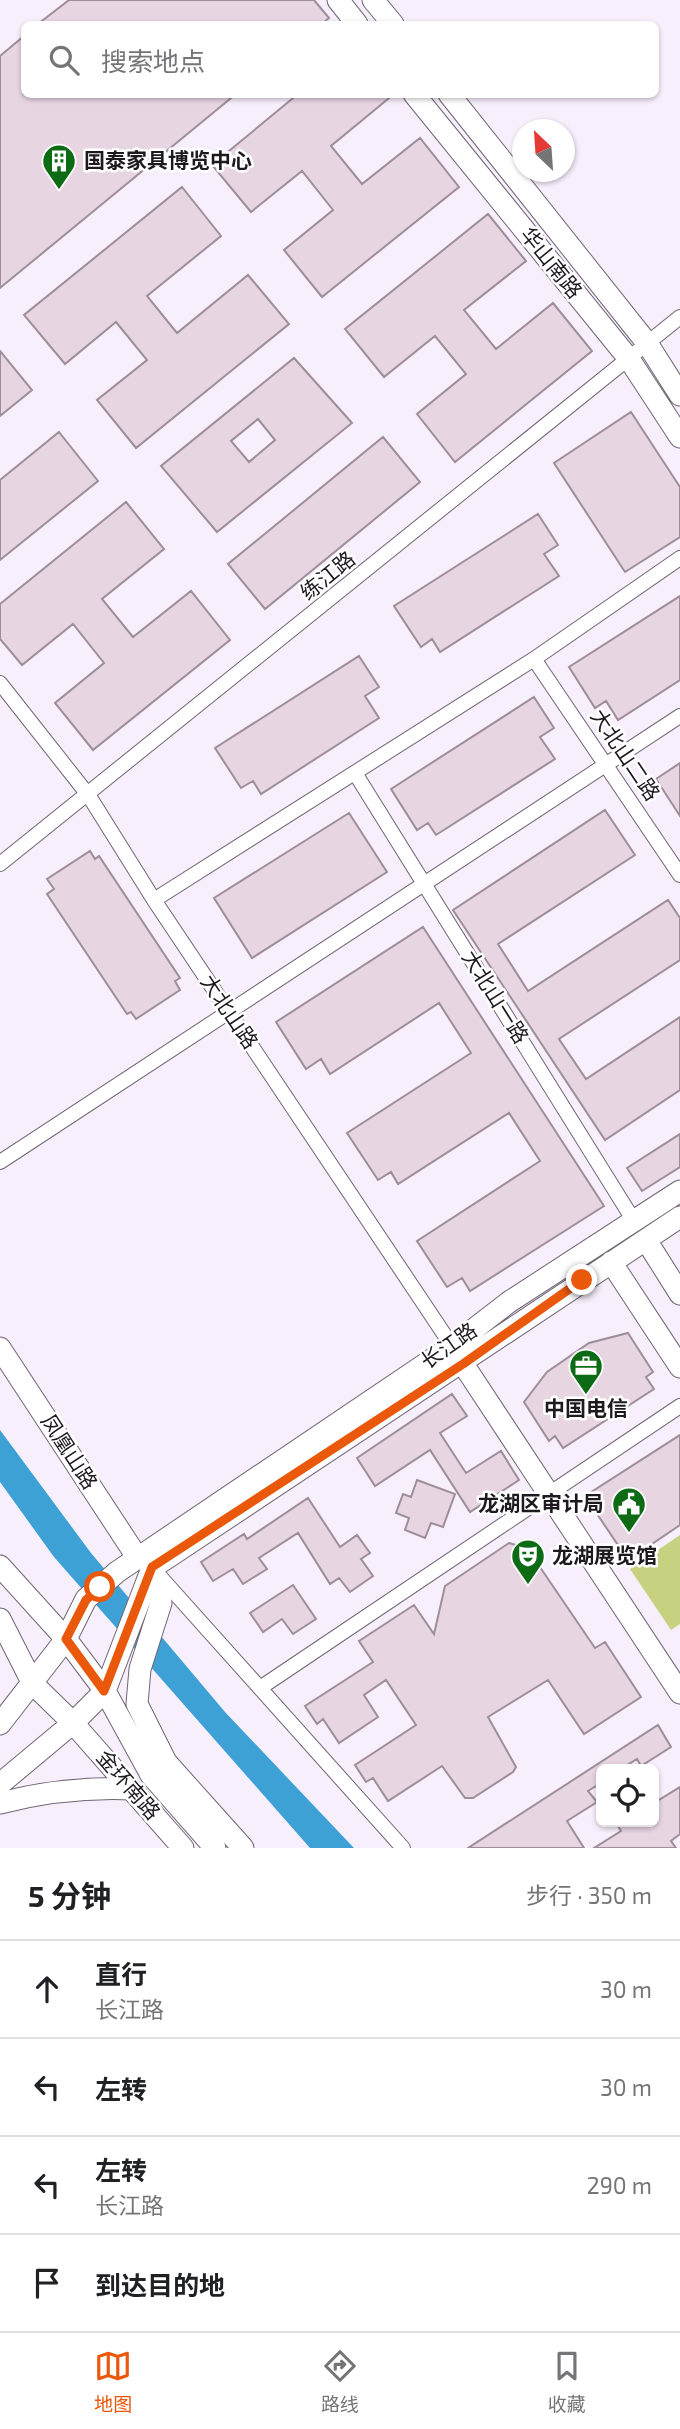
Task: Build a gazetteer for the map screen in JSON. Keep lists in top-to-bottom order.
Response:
{
  "streets": {
    "street": [
      "华山南路",
      "练江路",
      "大北山二路",
      "大北山一路",
      "大北山路",
      "长江路",
      "凤凰山路",
      "金环南路"
    ]
  },
  "crossings": [
    ["华山南路", "练江路"],
    ["练江路", "大北山路"],
    ["大北山一路", "长江路"],
    ["大北山路", "长江路"],
    ["长江路", "凤凰山路"],
    ["长江路", "金环南路"]
  ],
  "places": {
    "building": ["国泰家具博览中心"],
    "office": ["中国电信"],
    "public building": ["龙湖区审计局"],
    "theatre": ["龙湖展览馆"]
  },
  "north": "top left",
  "page": {
    "search": "搜索地点",
    "heading": ["5 分钟", "步行 · 350 m"],
    "list": [
      ["直行", "长江路", "30 m"],
      ["左转", "30 m"],
      ["左转", "长江路", "290 m"],
      "到达目的地"
    ],
    "nav": ["地图", "路线", "收藏"]
  }
}
